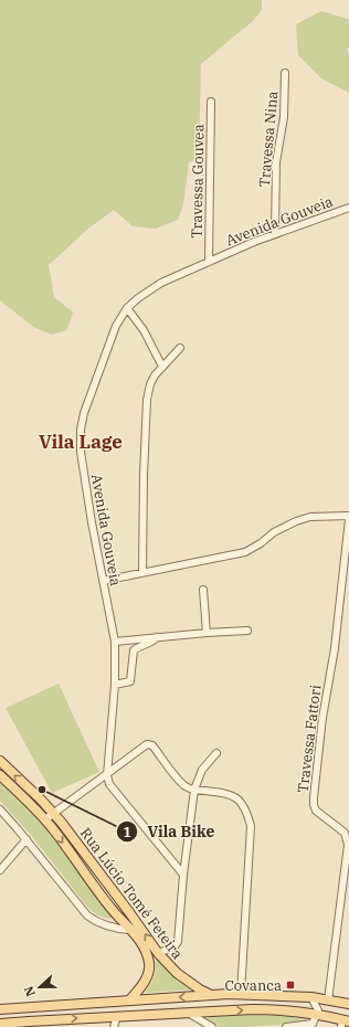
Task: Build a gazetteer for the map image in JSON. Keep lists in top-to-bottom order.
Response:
{
  "streets": {
    "main road": ["Rua Lúcio Tomé Feteira"],
    "street": [
      "Travessa Nina",
      "Travessa Gouvea",
      "Avenida Gouveia",
      "Travessa Fattori"
    ]
  },
  "crossings": [
    ["Travessa Nina", "Avenida Gouveia"],
    ["Travessa Gouvea", "Avenida Gouveia"]
  ],
  "districts": ["Vila Lage"],
  "places": {
    "other": ["Vila Bike"],
    "transit": ["Covanca"]
  },
  "north": "left"
}
